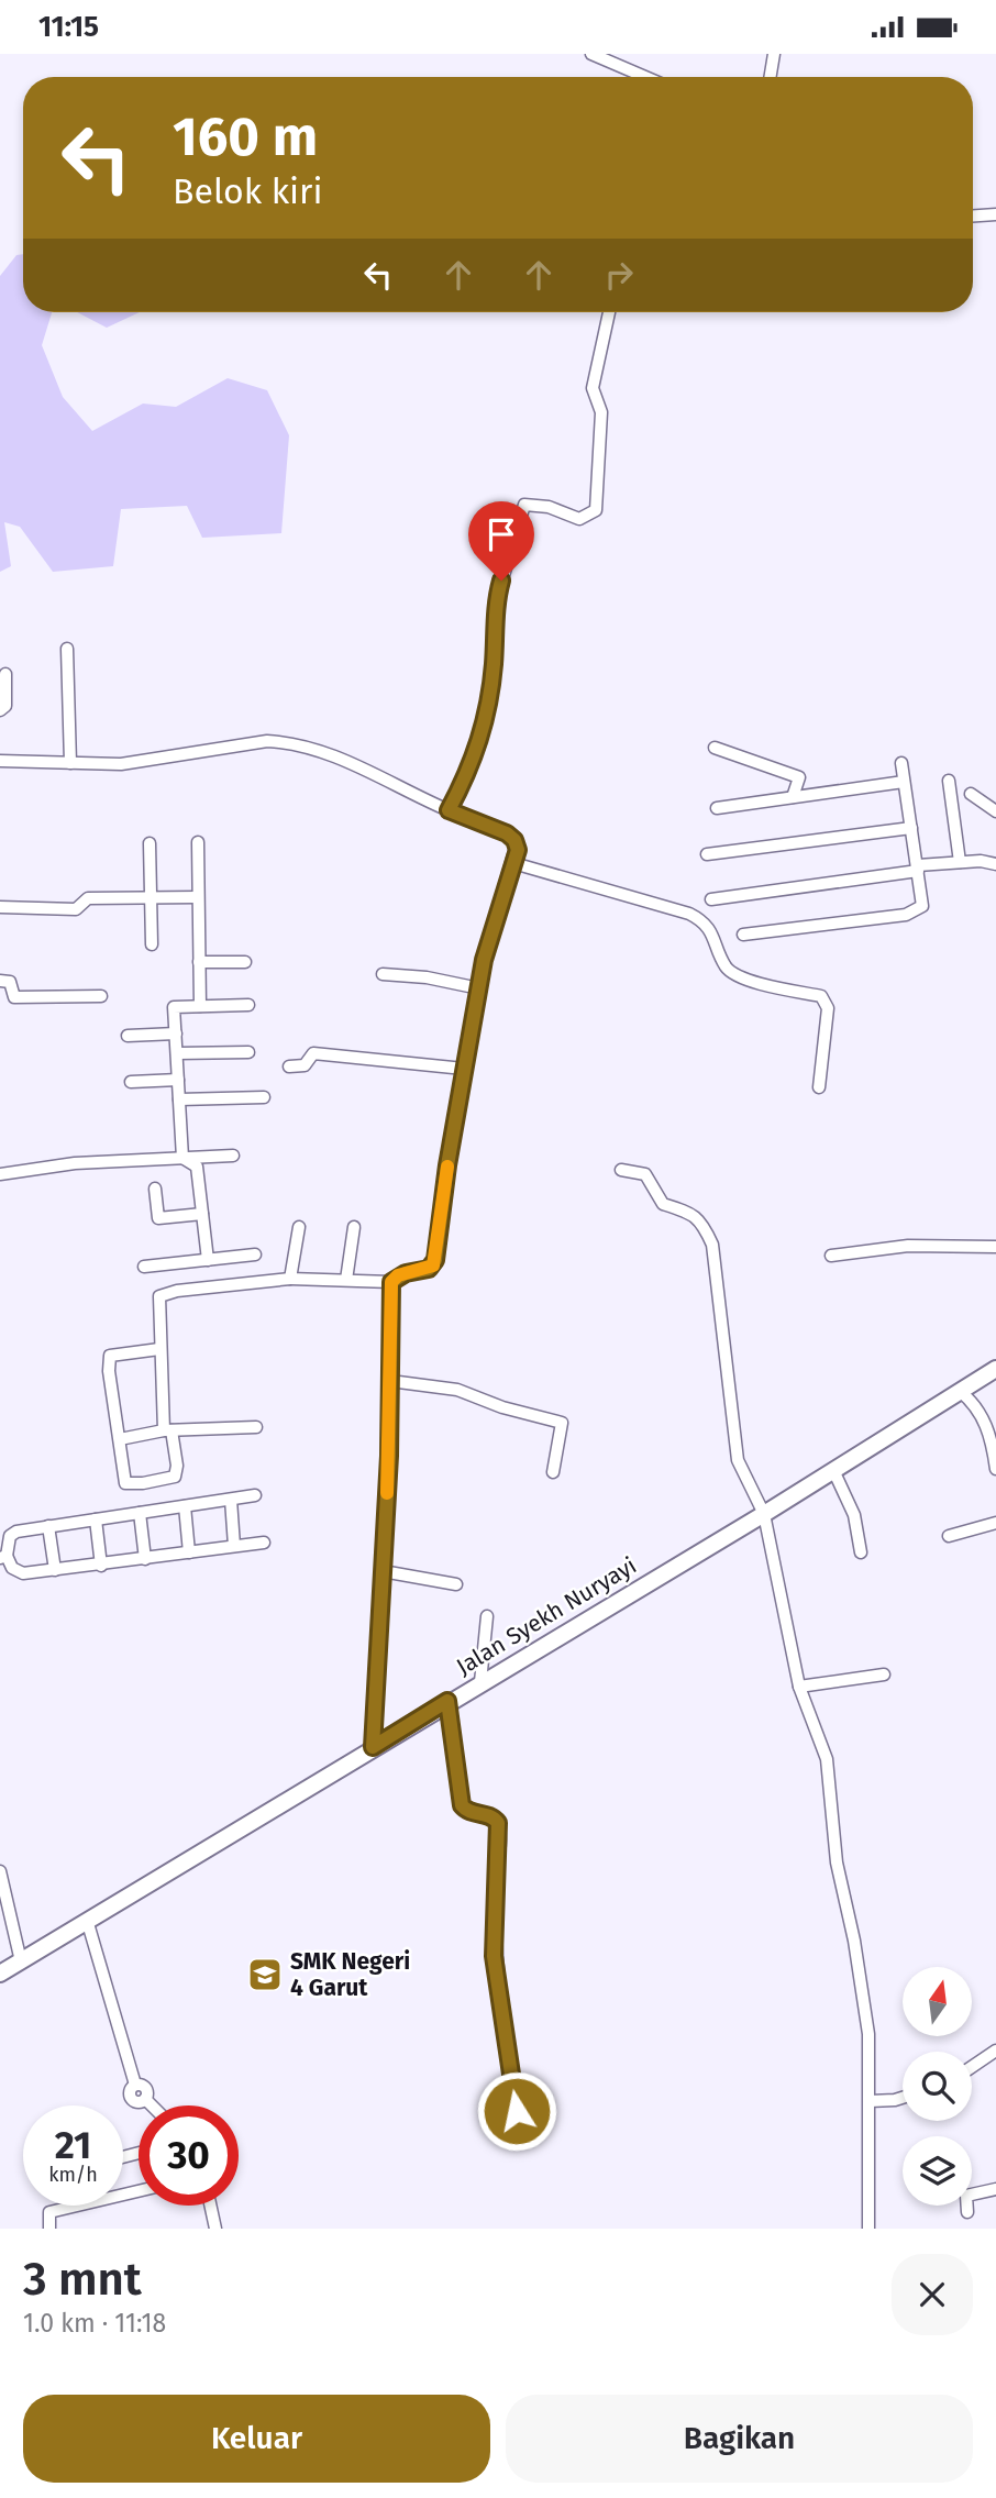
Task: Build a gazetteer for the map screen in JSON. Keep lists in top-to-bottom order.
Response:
{
  "streets": {
    "main road": ["Jalan Syekh Nuryayi"]
  },
  "places": {
    "school or university": ["SMK Negeri 4 Garut"]
  },
  "north": "top",
  "page": {
    "status": "11:15",
    "turn": ["160 m", "Belok kiri"],
    "speed": "21 km/h",
    "limit": "30",
    "heading": ["3 mnt", "1.0 km · 11:18"],
    "buttons": ["Keluar", "Bagikan"]
  }
}
